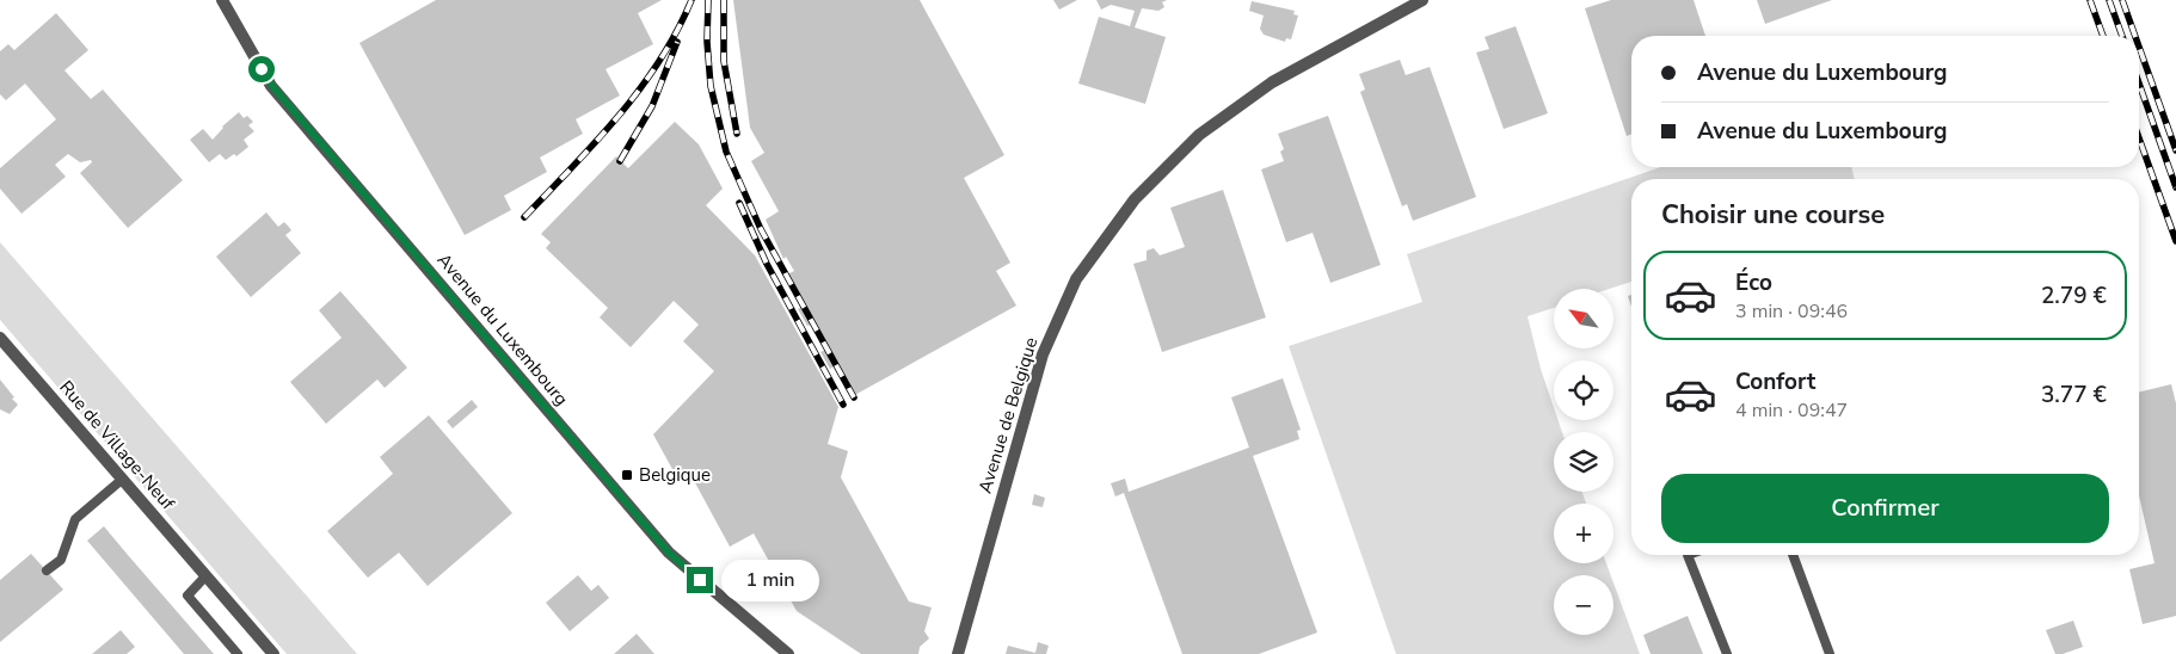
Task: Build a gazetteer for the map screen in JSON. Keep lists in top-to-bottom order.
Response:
{
  "streets": {
    "street": ["Avenue du Luxembourg", "Avenue de Belgique", "Rue de Village-Neuf"]
  },
  "places": {
    "transit": ["Belgique"]
  },
  "north": "top left",
  "page": {
    "banner": ["Avenue du Luxembourg", "Avenue du Luxembourg"],
    "heading": "Choisir une course",
    "list": [
      {
        "name": "Éco",
        "note": "3 min · 09:46",
        "value": "2.79 €"
      },
      {
        "name": "Confort",
        "note": "4 min · 09:47",
        "value": "3.77 €"
      }
    ],
    "map_buttons": ["+", "−"],
    "buttons": "Confirmer",
    "bubble": "1 min"
  }
}
